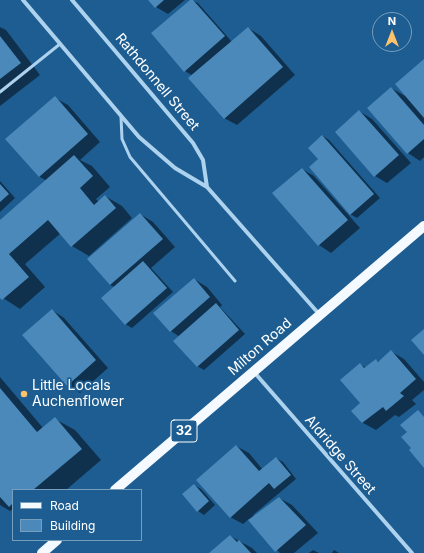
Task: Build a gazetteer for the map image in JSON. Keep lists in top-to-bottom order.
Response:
{
  "streets": {
    "main road": ["Milton Road", "32"],
    "street": ["Rathdonnell Street", "Aldridge Street"]
  },
  "crossings": [
    ["Milton Road", "Aldridge Street"]
  ],
  "places": ["Little Locals Auchenflower"],
  "legend": ["Road", "Building"],
  "north": "top"
}
